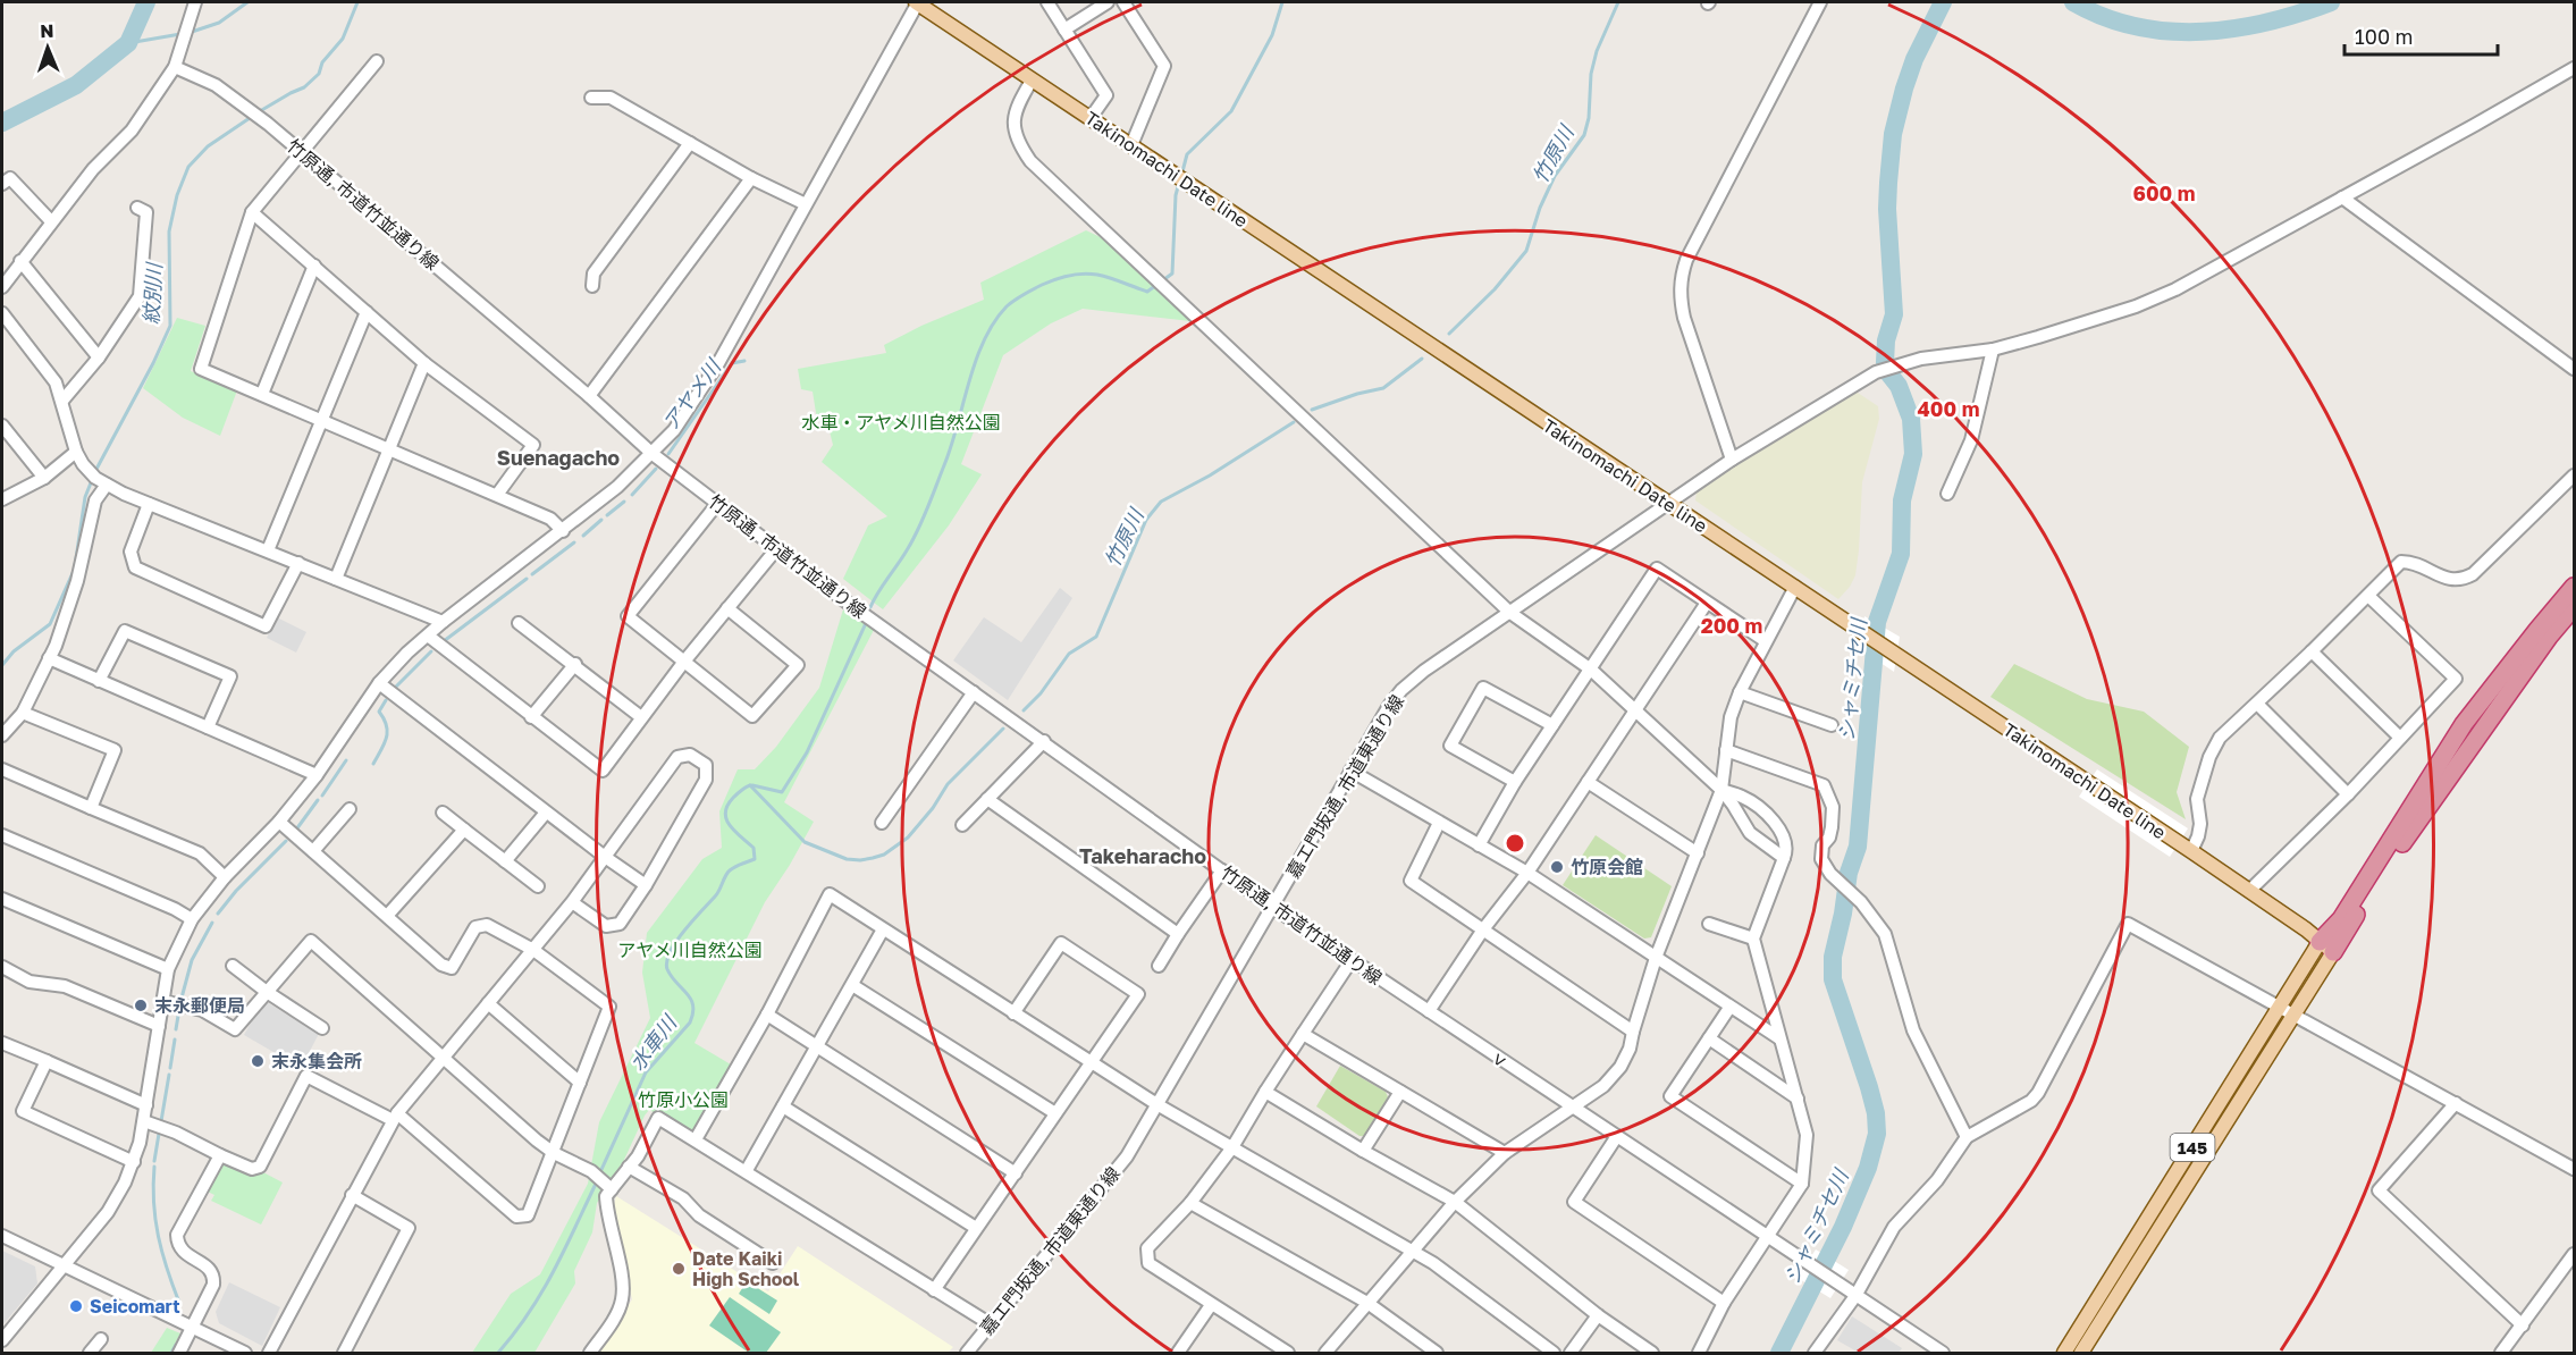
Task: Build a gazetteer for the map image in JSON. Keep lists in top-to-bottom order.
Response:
{
  "streets": {
    "main road": ["Takinomachi Date line", "145"],
    "street": ["竹原通, 市道竹並通り線", "嘉エ門坂通, 市道東通り線", "ｖ"]
  },
  "crossings": [
    ["Takinomachi Date line", "嘉エ門坂通, 市道東通り線"],
    ["Takinomachi Date line", "145"],
    ["竹原通, 市道竹並通り線", "嘉エ門坂通, 市道東通り線"],
    ["竹原通, 市道竹並通り線", "ｖ"]
  ],
  "districts": ["Suenagacho", "Takeharacho"],
  "water": [
    "竹原川",
    "紋別川",
    "アヤメ川",
    "シャミチセ川",
    "水車川"
  ],
  "parks": ["水車・アヤメ川自然公園", "アヤメ川自然公園", "竹原小公園"],
  "places": [
    "竹原会館",
    "末永郵便局",
    "末永集会所",
    "Date Kaiki High School",
    "Seicomart"
  ],
  "scale_bar": "100 m",
  "north": "top",
  "rings": ["600 m", "400 m", "200 m"]
}
